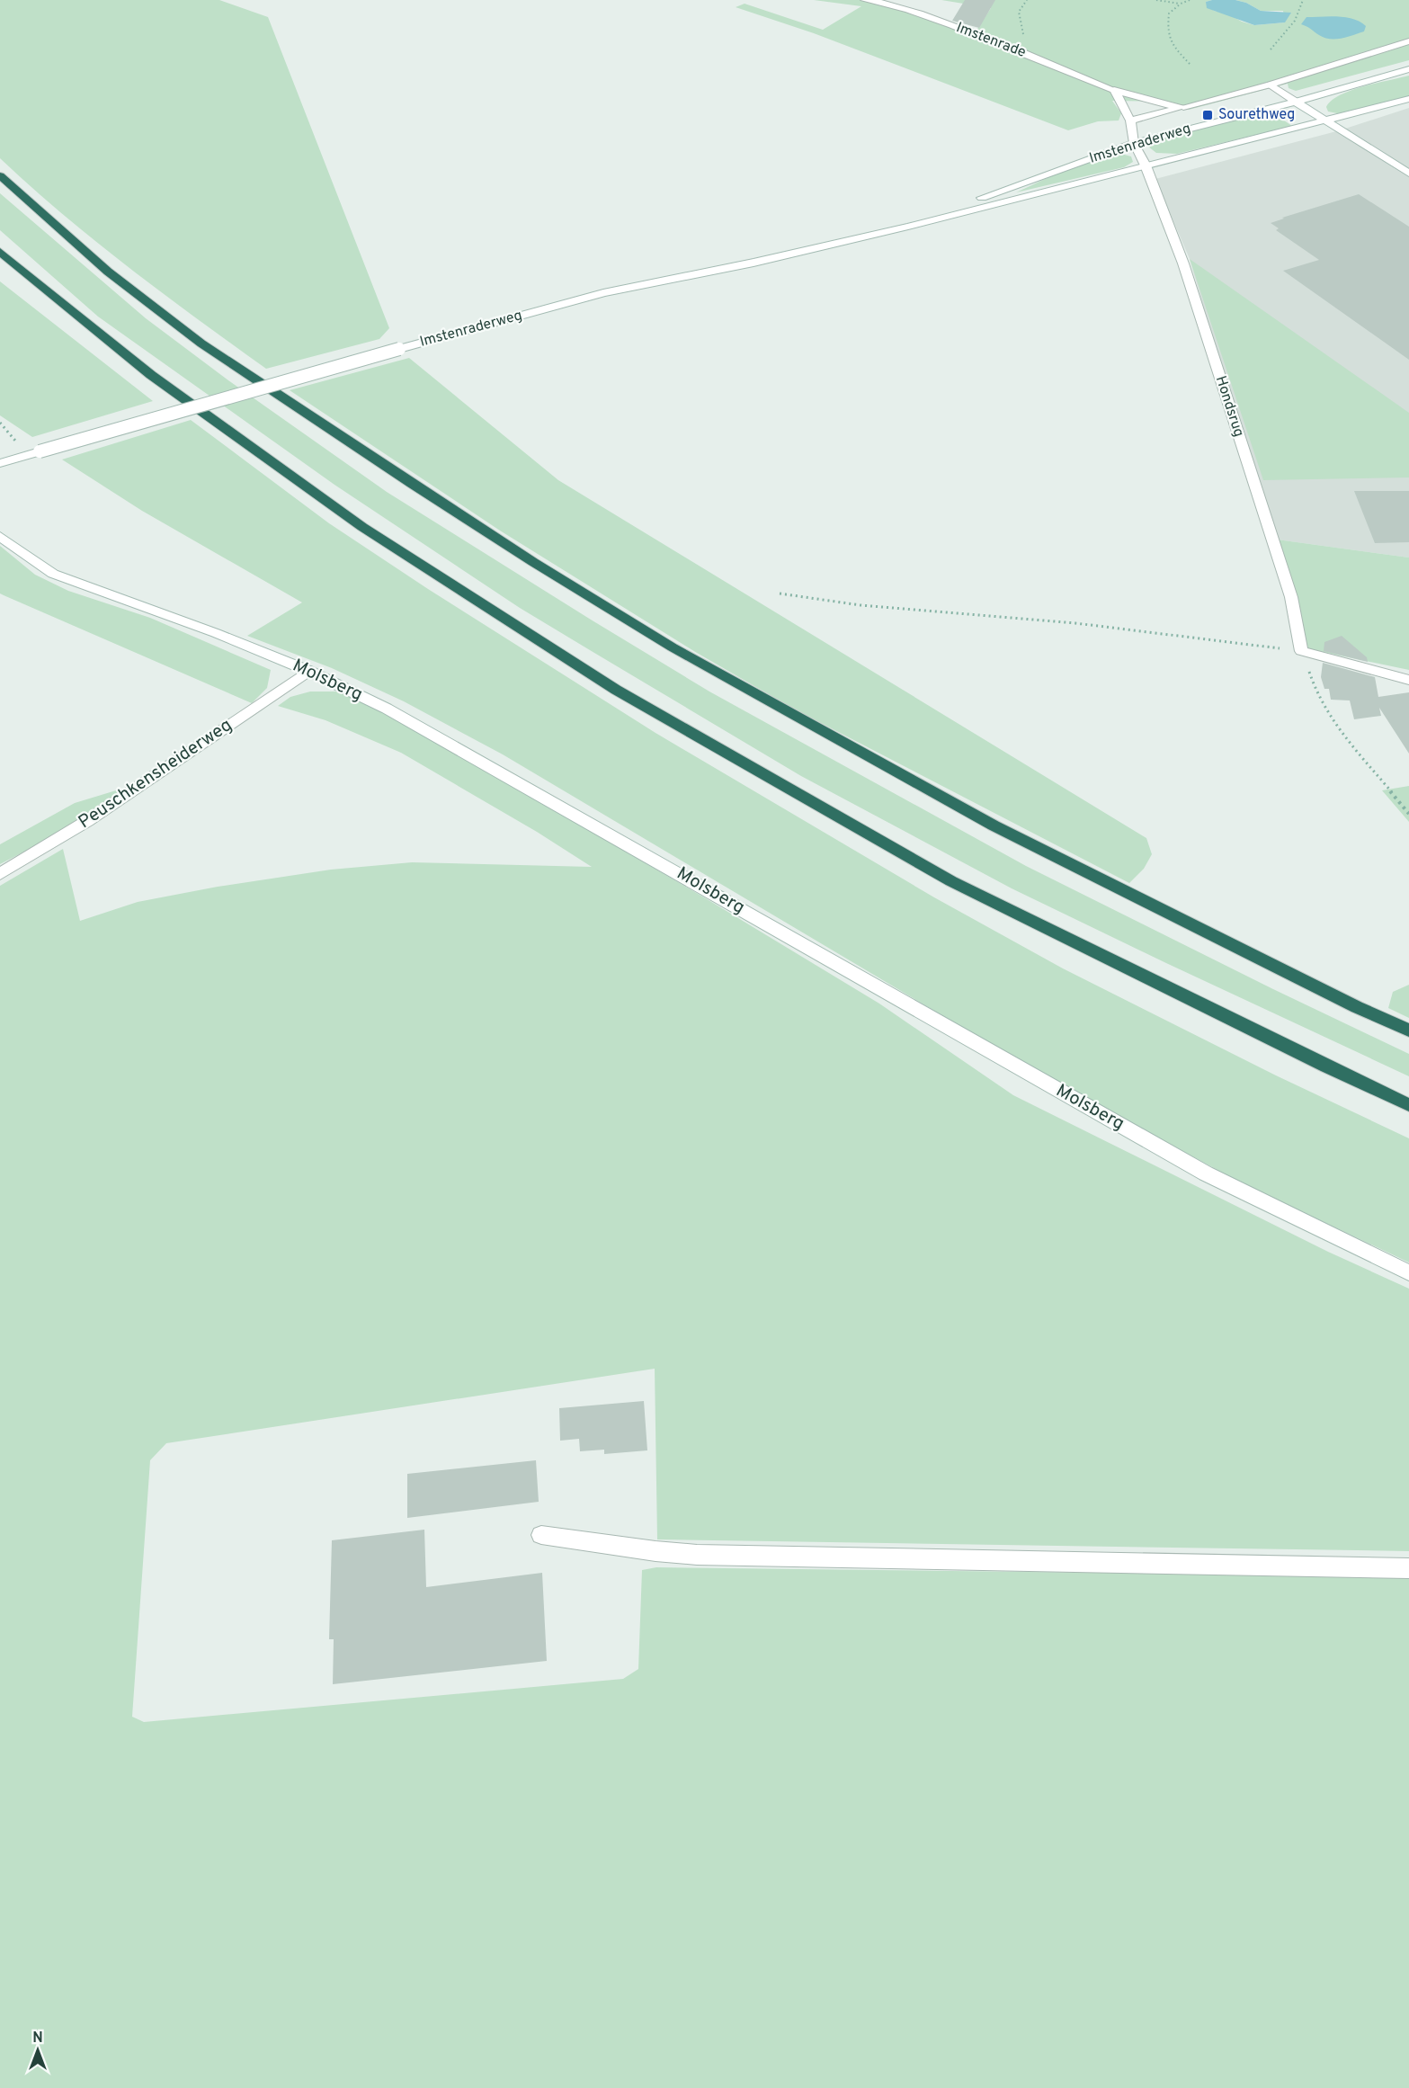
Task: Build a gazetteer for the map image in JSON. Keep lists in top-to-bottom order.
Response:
{
  "streets": {
    "street": [
      "Imstenrade",
      "Imstenraderweg",
      "Hondsrug",
      "Molsberg",
      "Peuschkensheiderweg"
    ]
  },
  "crossings": [
    ["Imstenraderweg", "Hondsrug"],
    ["Molsberg", "Peuschkensheiderweg"]
  ],
  "places": {
    "transit": ["Sourethweg"]
  },
  "north": "top"
}
